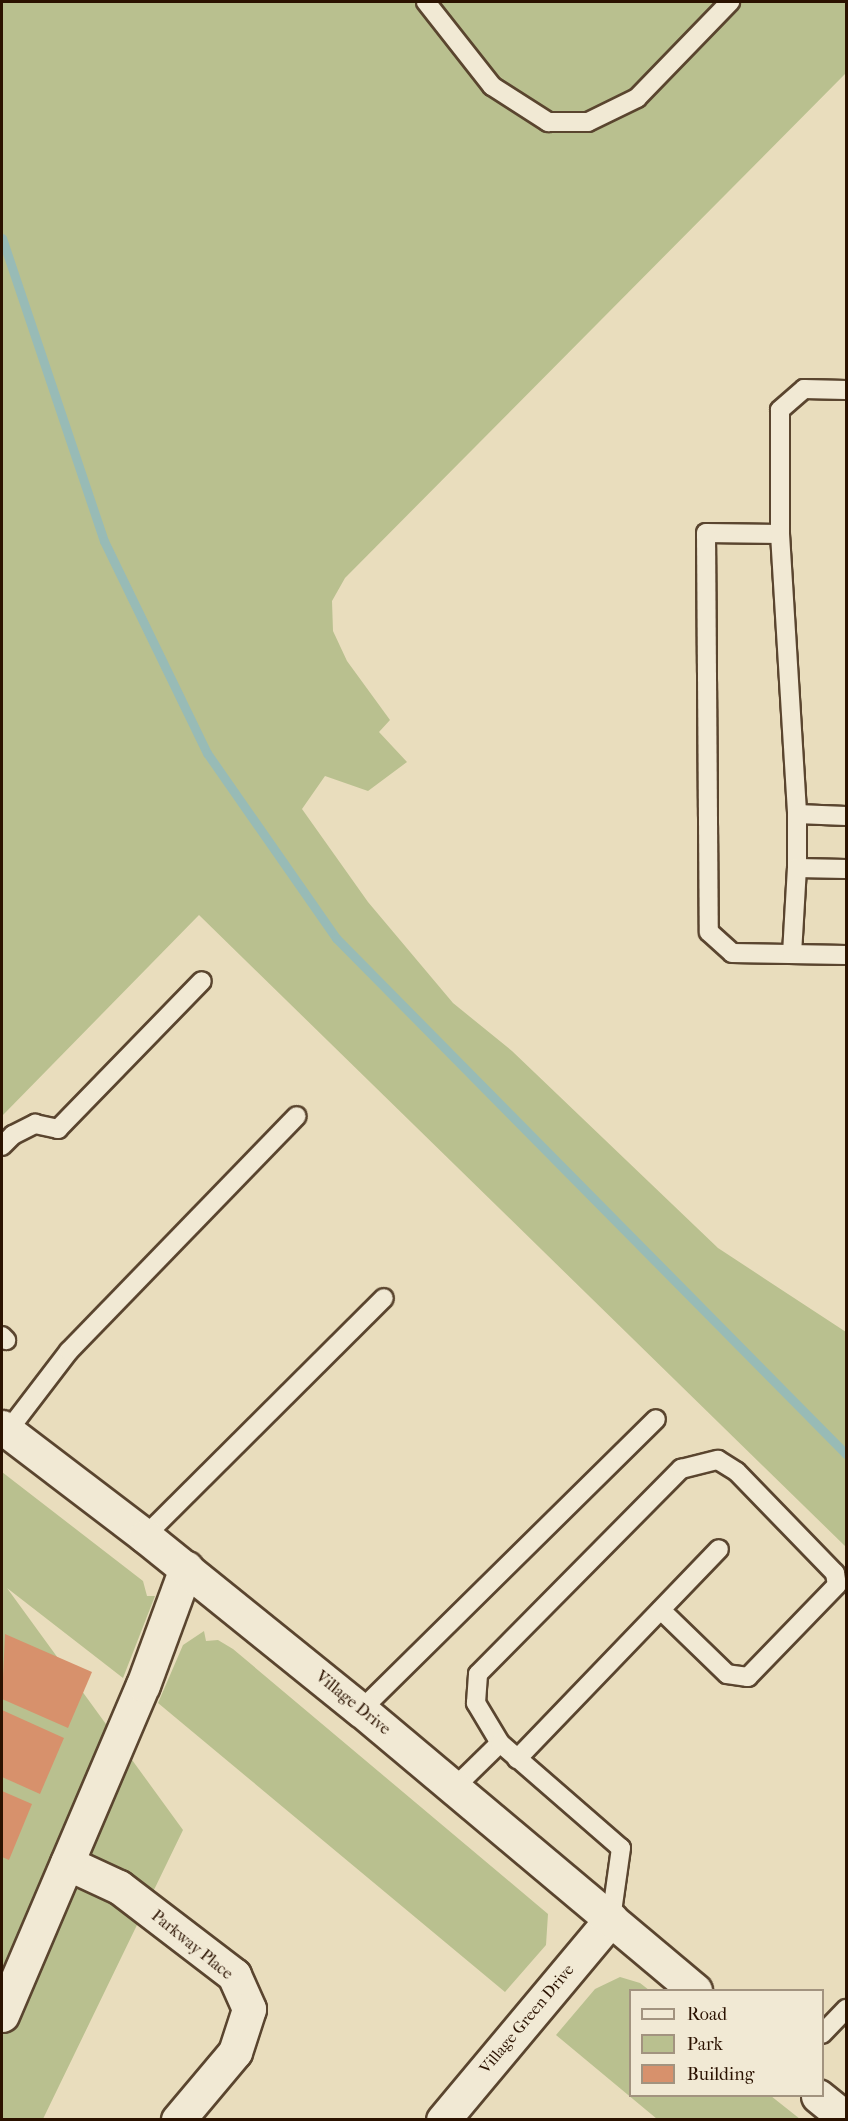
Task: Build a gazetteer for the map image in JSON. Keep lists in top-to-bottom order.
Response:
{
  "streets": {
    "street": ["Village Drive", "Parkway Place", "Village Green Drive"]
  },
  "crossings": [
    ["Village Drive", "Village Green Drive"]
  ],
  "legend": ["Road", "Park", "Building"]
}
